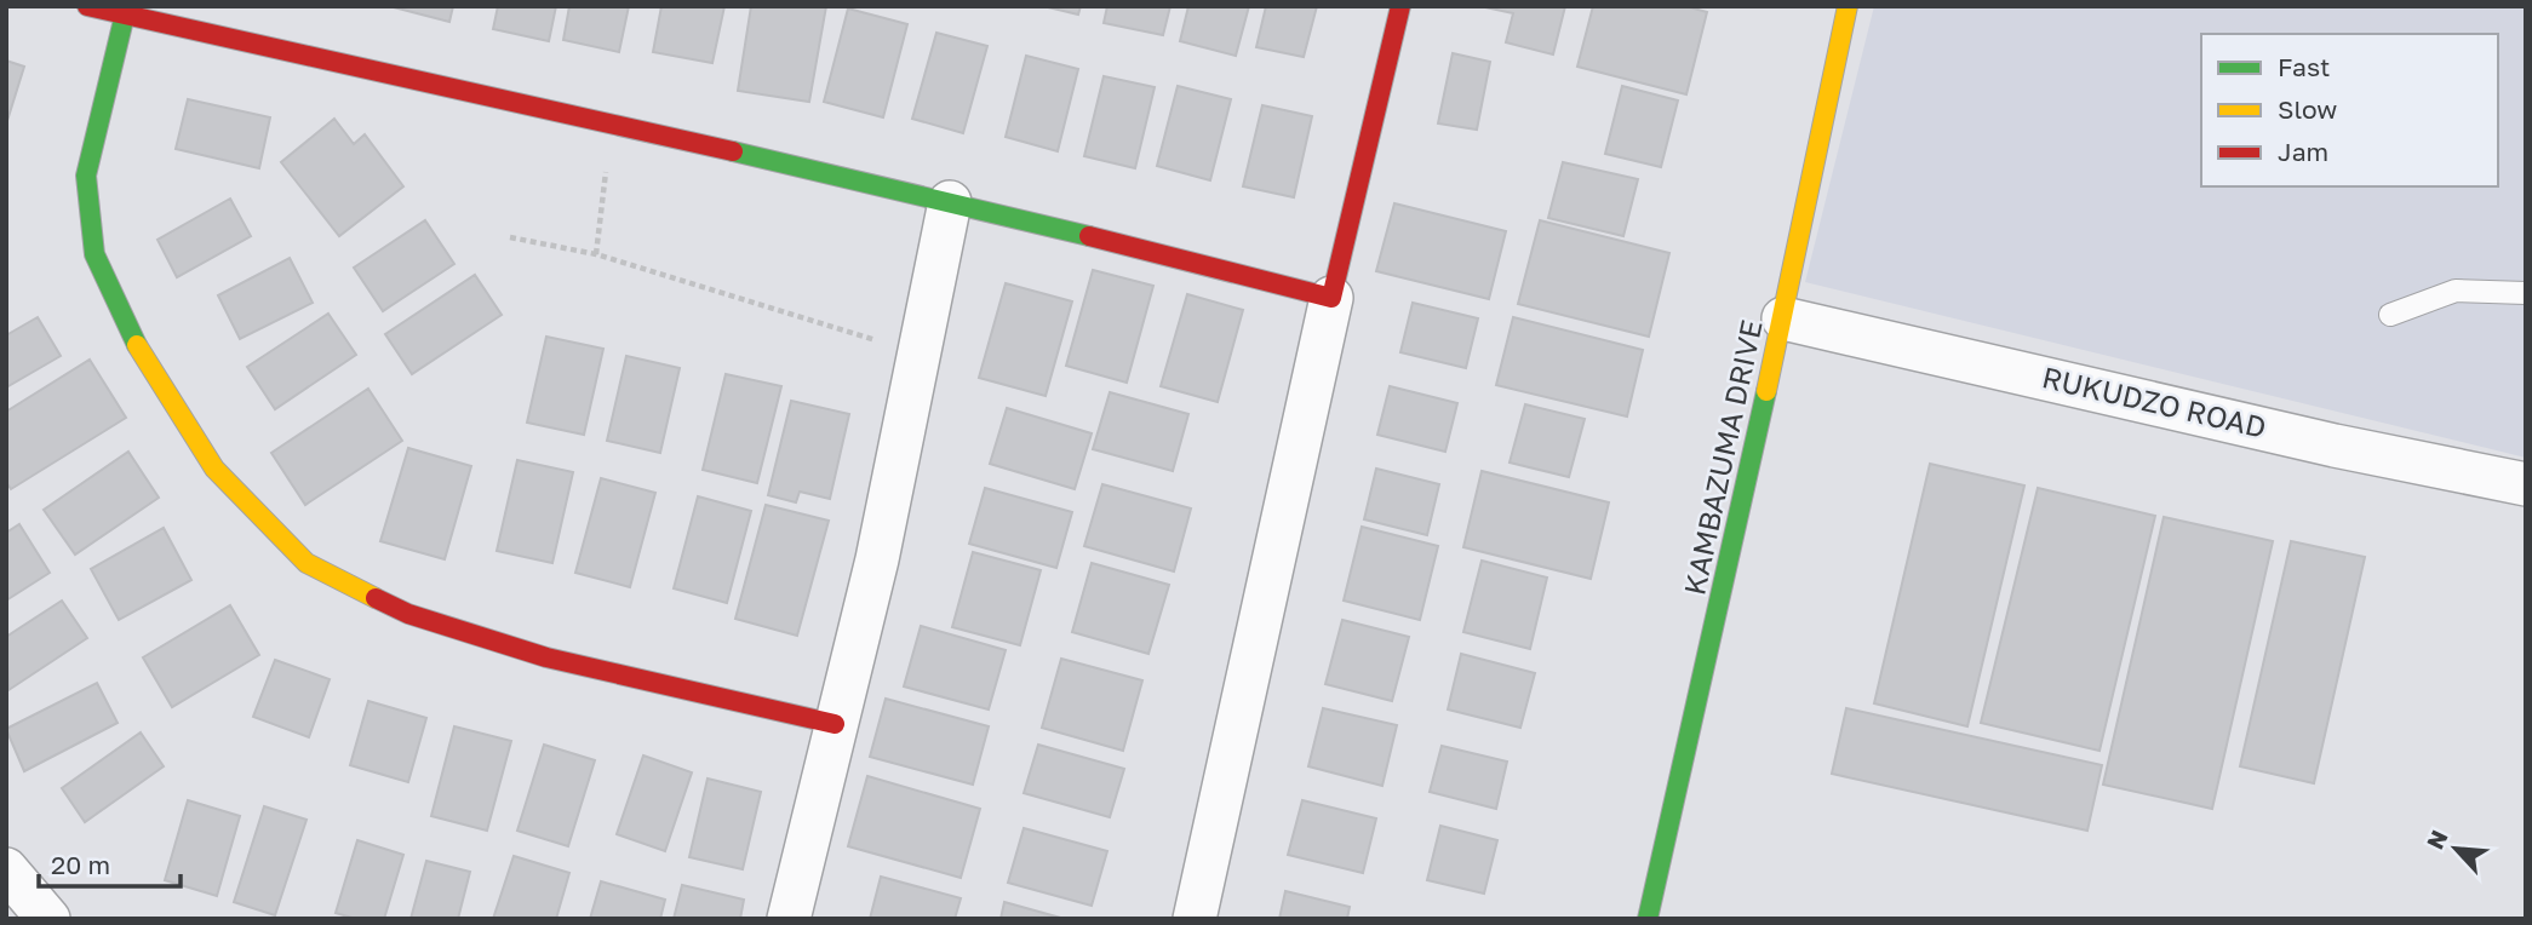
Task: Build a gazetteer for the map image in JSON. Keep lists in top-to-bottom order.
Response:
{
  "streets": {
    "street": ["RUKUDZO ROAD", "KAMBAZUMA DRIVE"]
  },
  "crossings": [
    ["RUKUDZO ROAD", "KAMBAZUMA DRIVE"]
  ],
  "legend": ["Fast", "Slow", "Jam"],
  "scale_bar": "20 m",
  "north": "top left"
}
